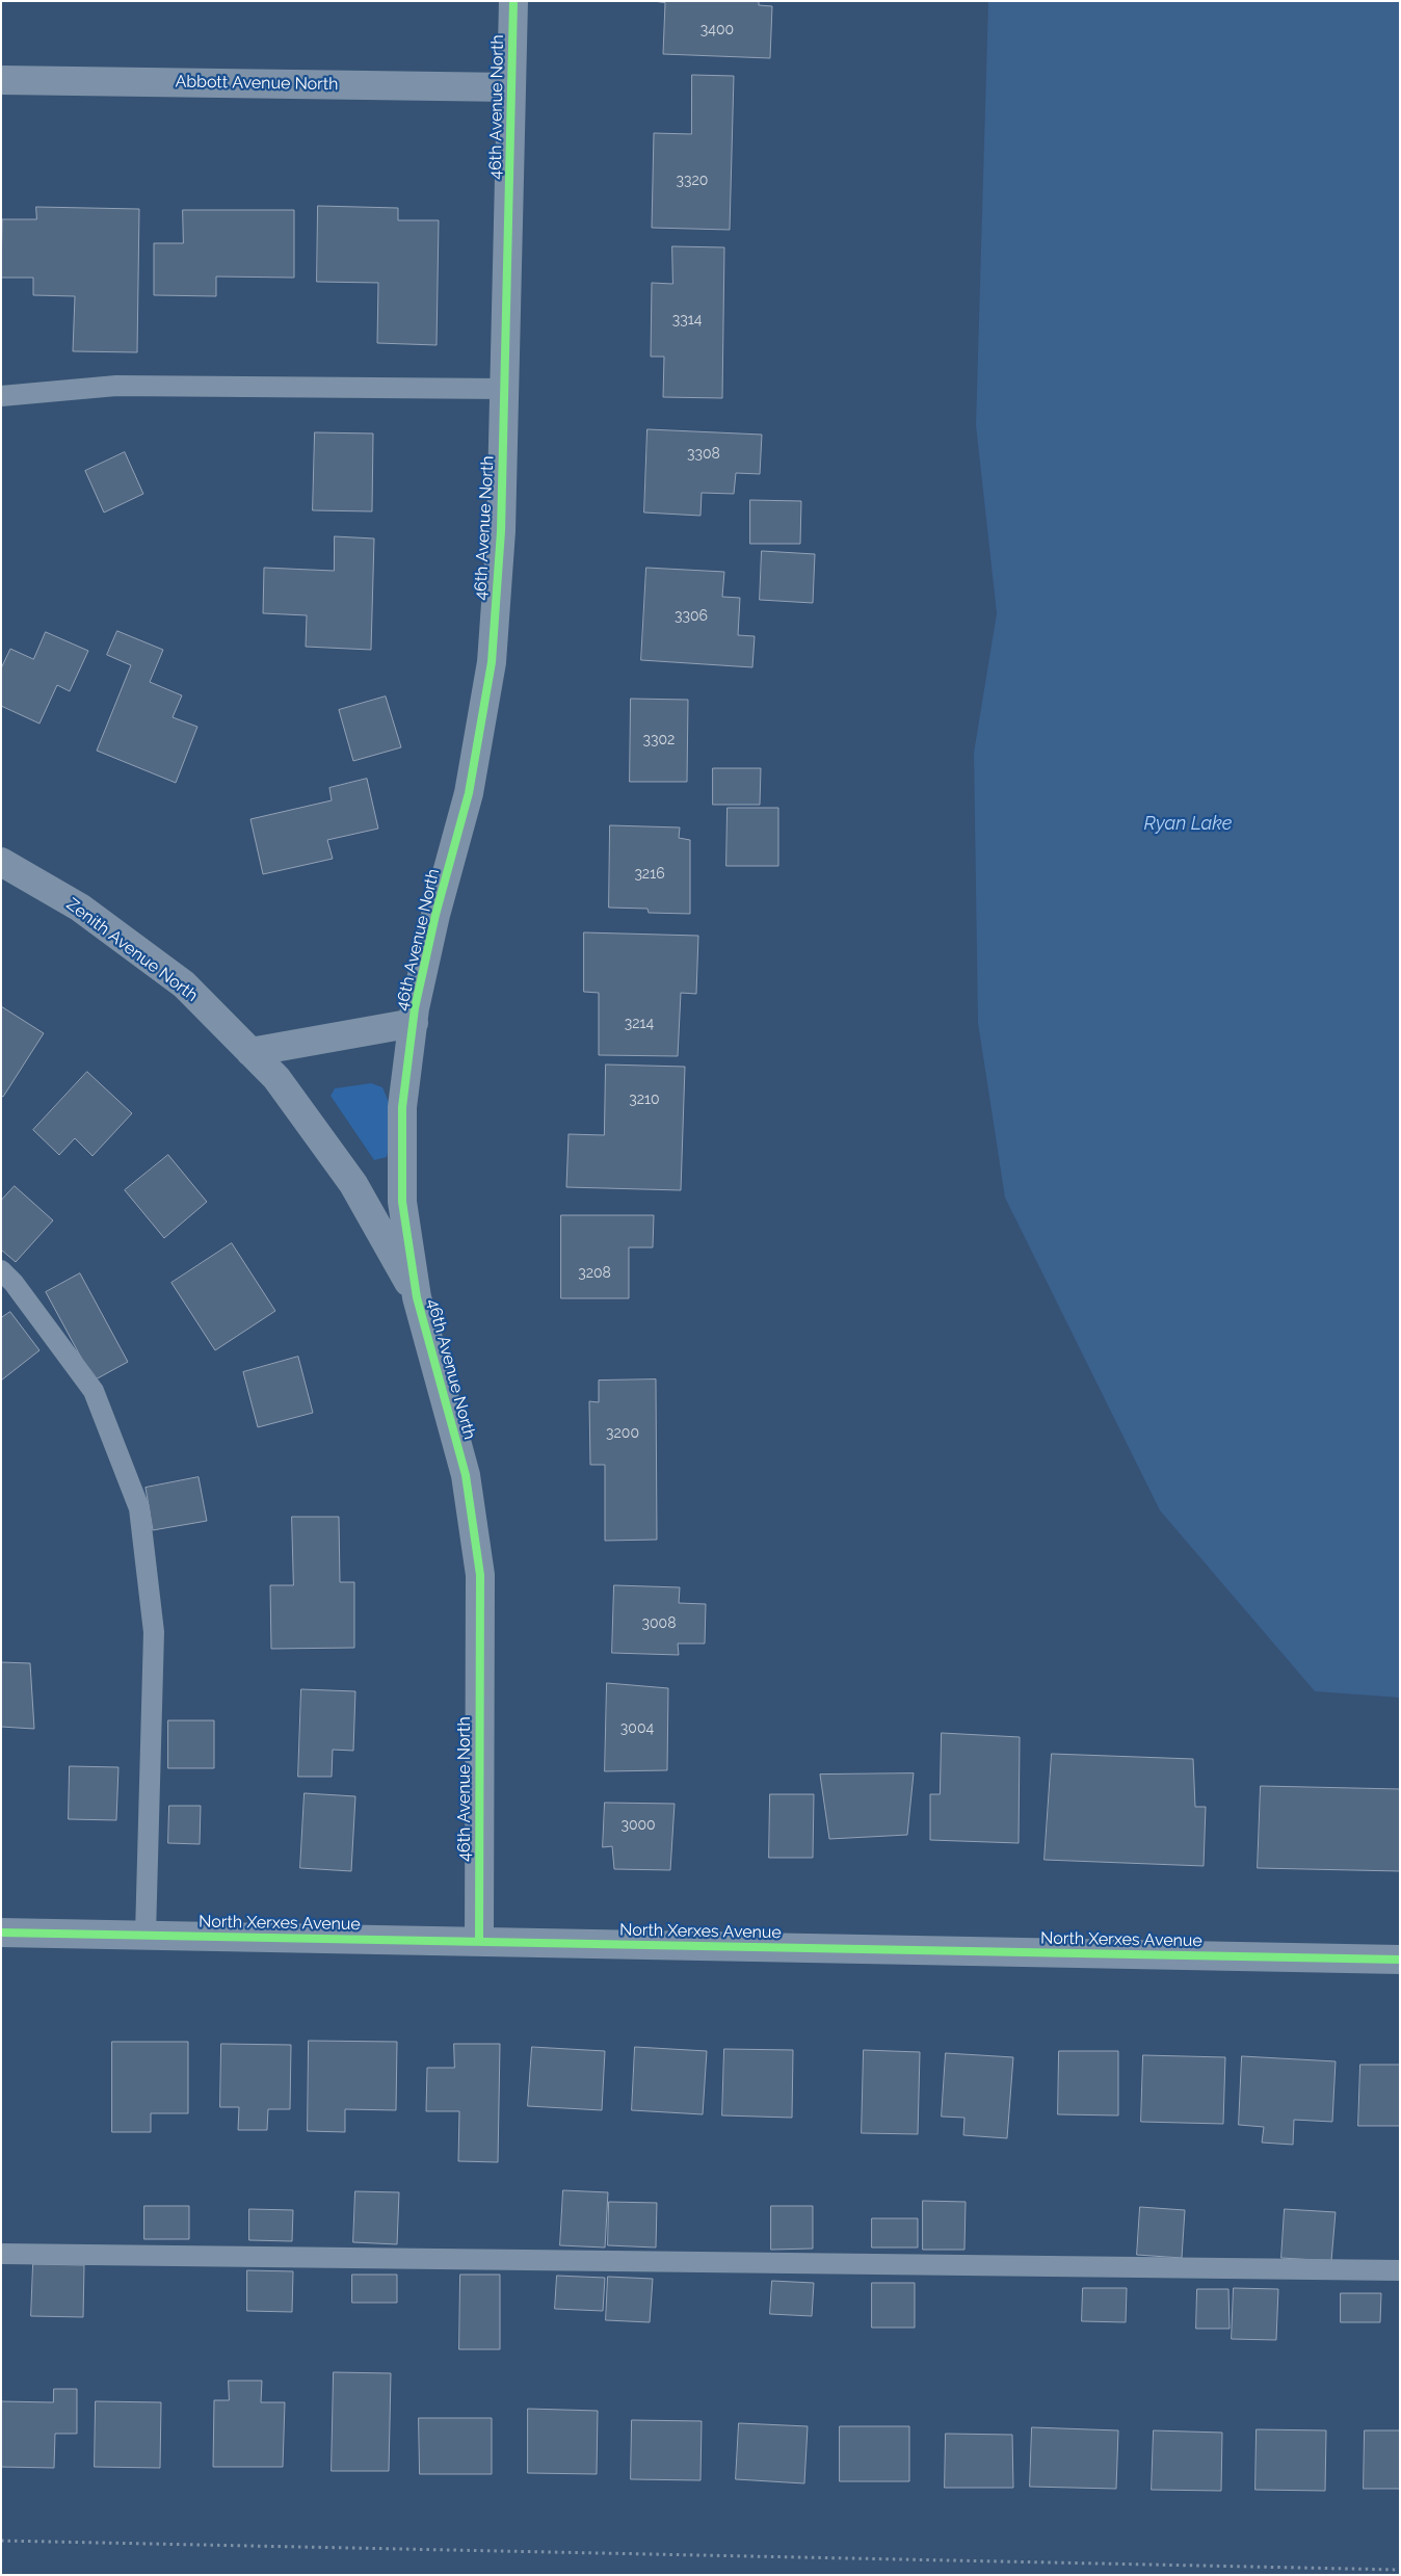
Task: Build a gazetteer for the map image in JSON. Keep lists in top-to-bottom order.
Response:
{
  "streets": {
    "street": [
      "Abbott Avenue North",
      "46th Avenue North",
      "Zenith Avenue North",
      "North Xerxes Avenue"
    ]
  },
  "crossings": [
    ["Abbott Avenue North", "46th Avenue North"],
    ["46th Avenue North", "Zenith Avenue North"],
    ["46th Avenue North", "North Xerxes Avenue"]
  ],
  "water": ["Ryan Lake"],
  "house_numbers": [
    "3400",
    "3320",
    "3314",
    "3308",
    "3306",
    "3302",
    "3216",
    "3214",
    "3210",
    "3208",
    "3200",
    "3008",
    "3004",
    "3000"
  ]
}
